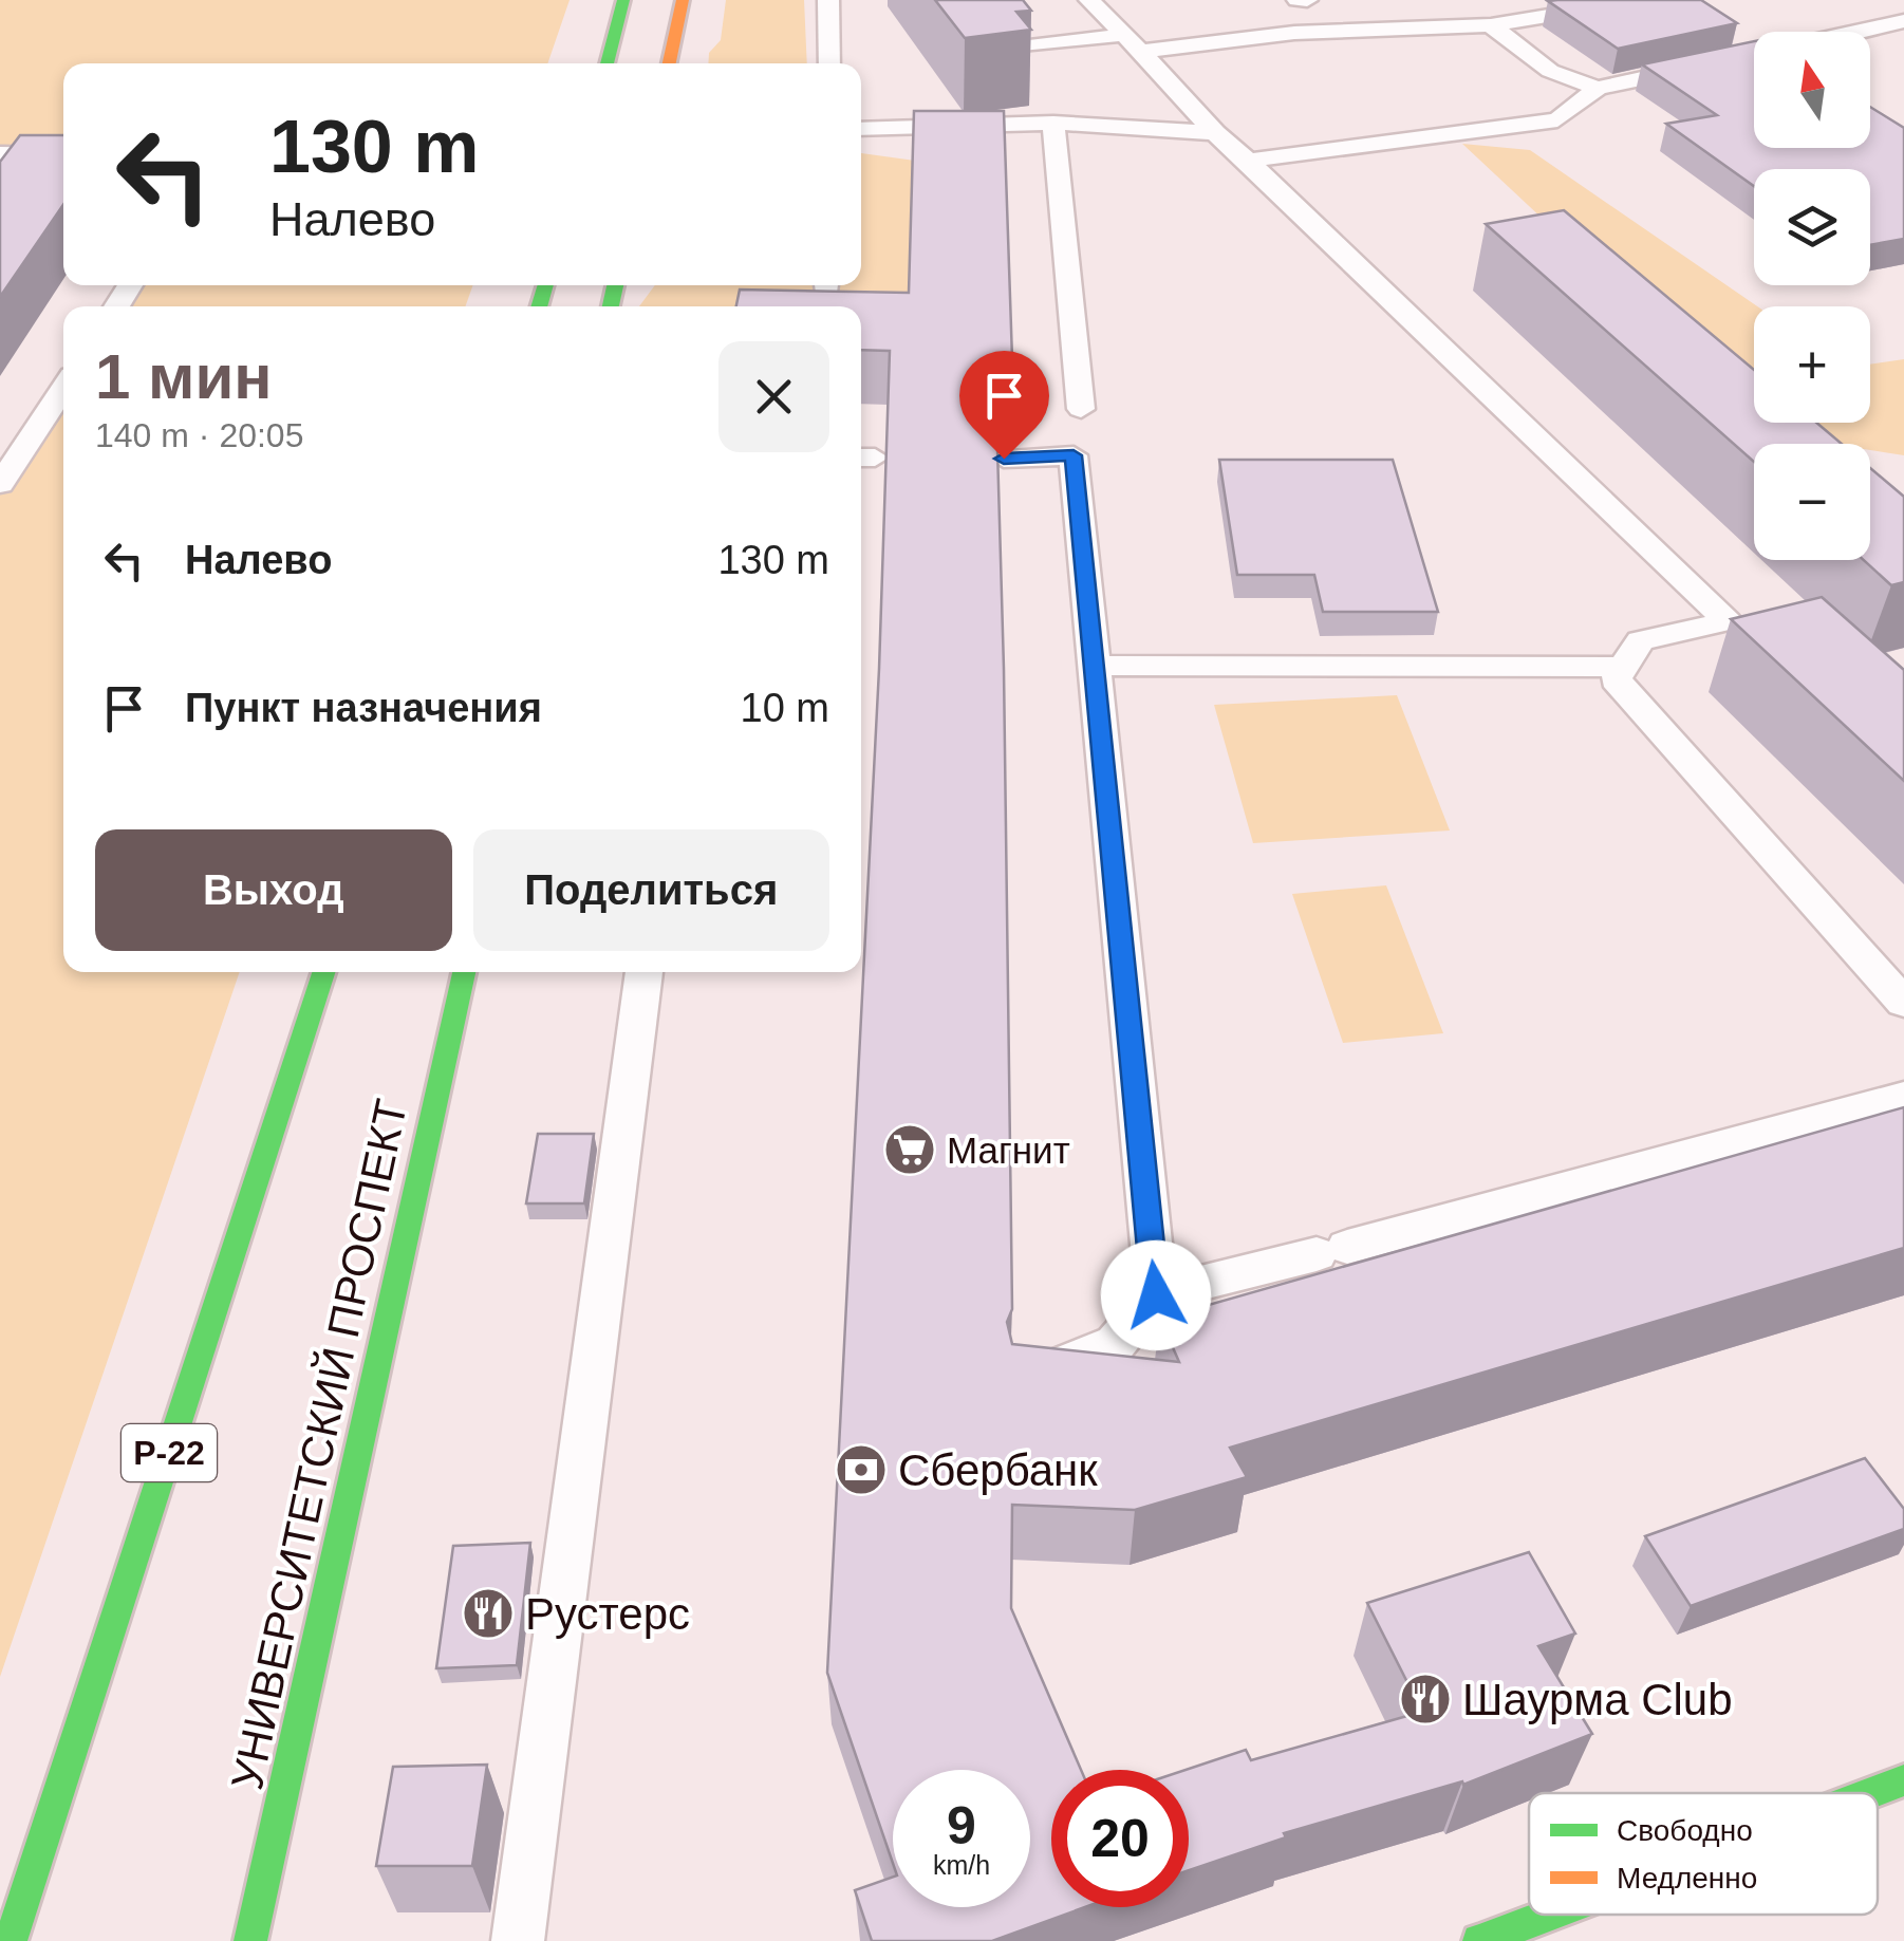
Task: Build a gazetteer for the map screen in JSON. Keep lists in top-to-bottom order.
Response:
{
  "streets": {
    "main road": ["УНИВЕРСИТЕТСКИЙ ПРОСПЕКТ", "Р-22"]
  },
  "places": {
    "supermarket": ["Магнит"],
    "bank": ["Сбербанк"],
    "restaurant": ["Рустерс", "Шаурма Club"]
  },
  "legend": ["Свободно", "Медленно"],
  "north": "top",
  "page": {
    "map_buttons": ["+", "−"],
    "turn": ["130 m", "Налево"],
    "heading": ["1 мин", "140 m · 20:05"],
    "list": [
      {
        "name": "Налево",
        "value": "130 m"
      },
      {
        "name": "Пункт назначения",
        "value": "10 m"
      }
    ],
    "buttons": ["Выход", "Поделиться"],
    "speed": "9 km/h",
    "limit": "20"
  }
}
